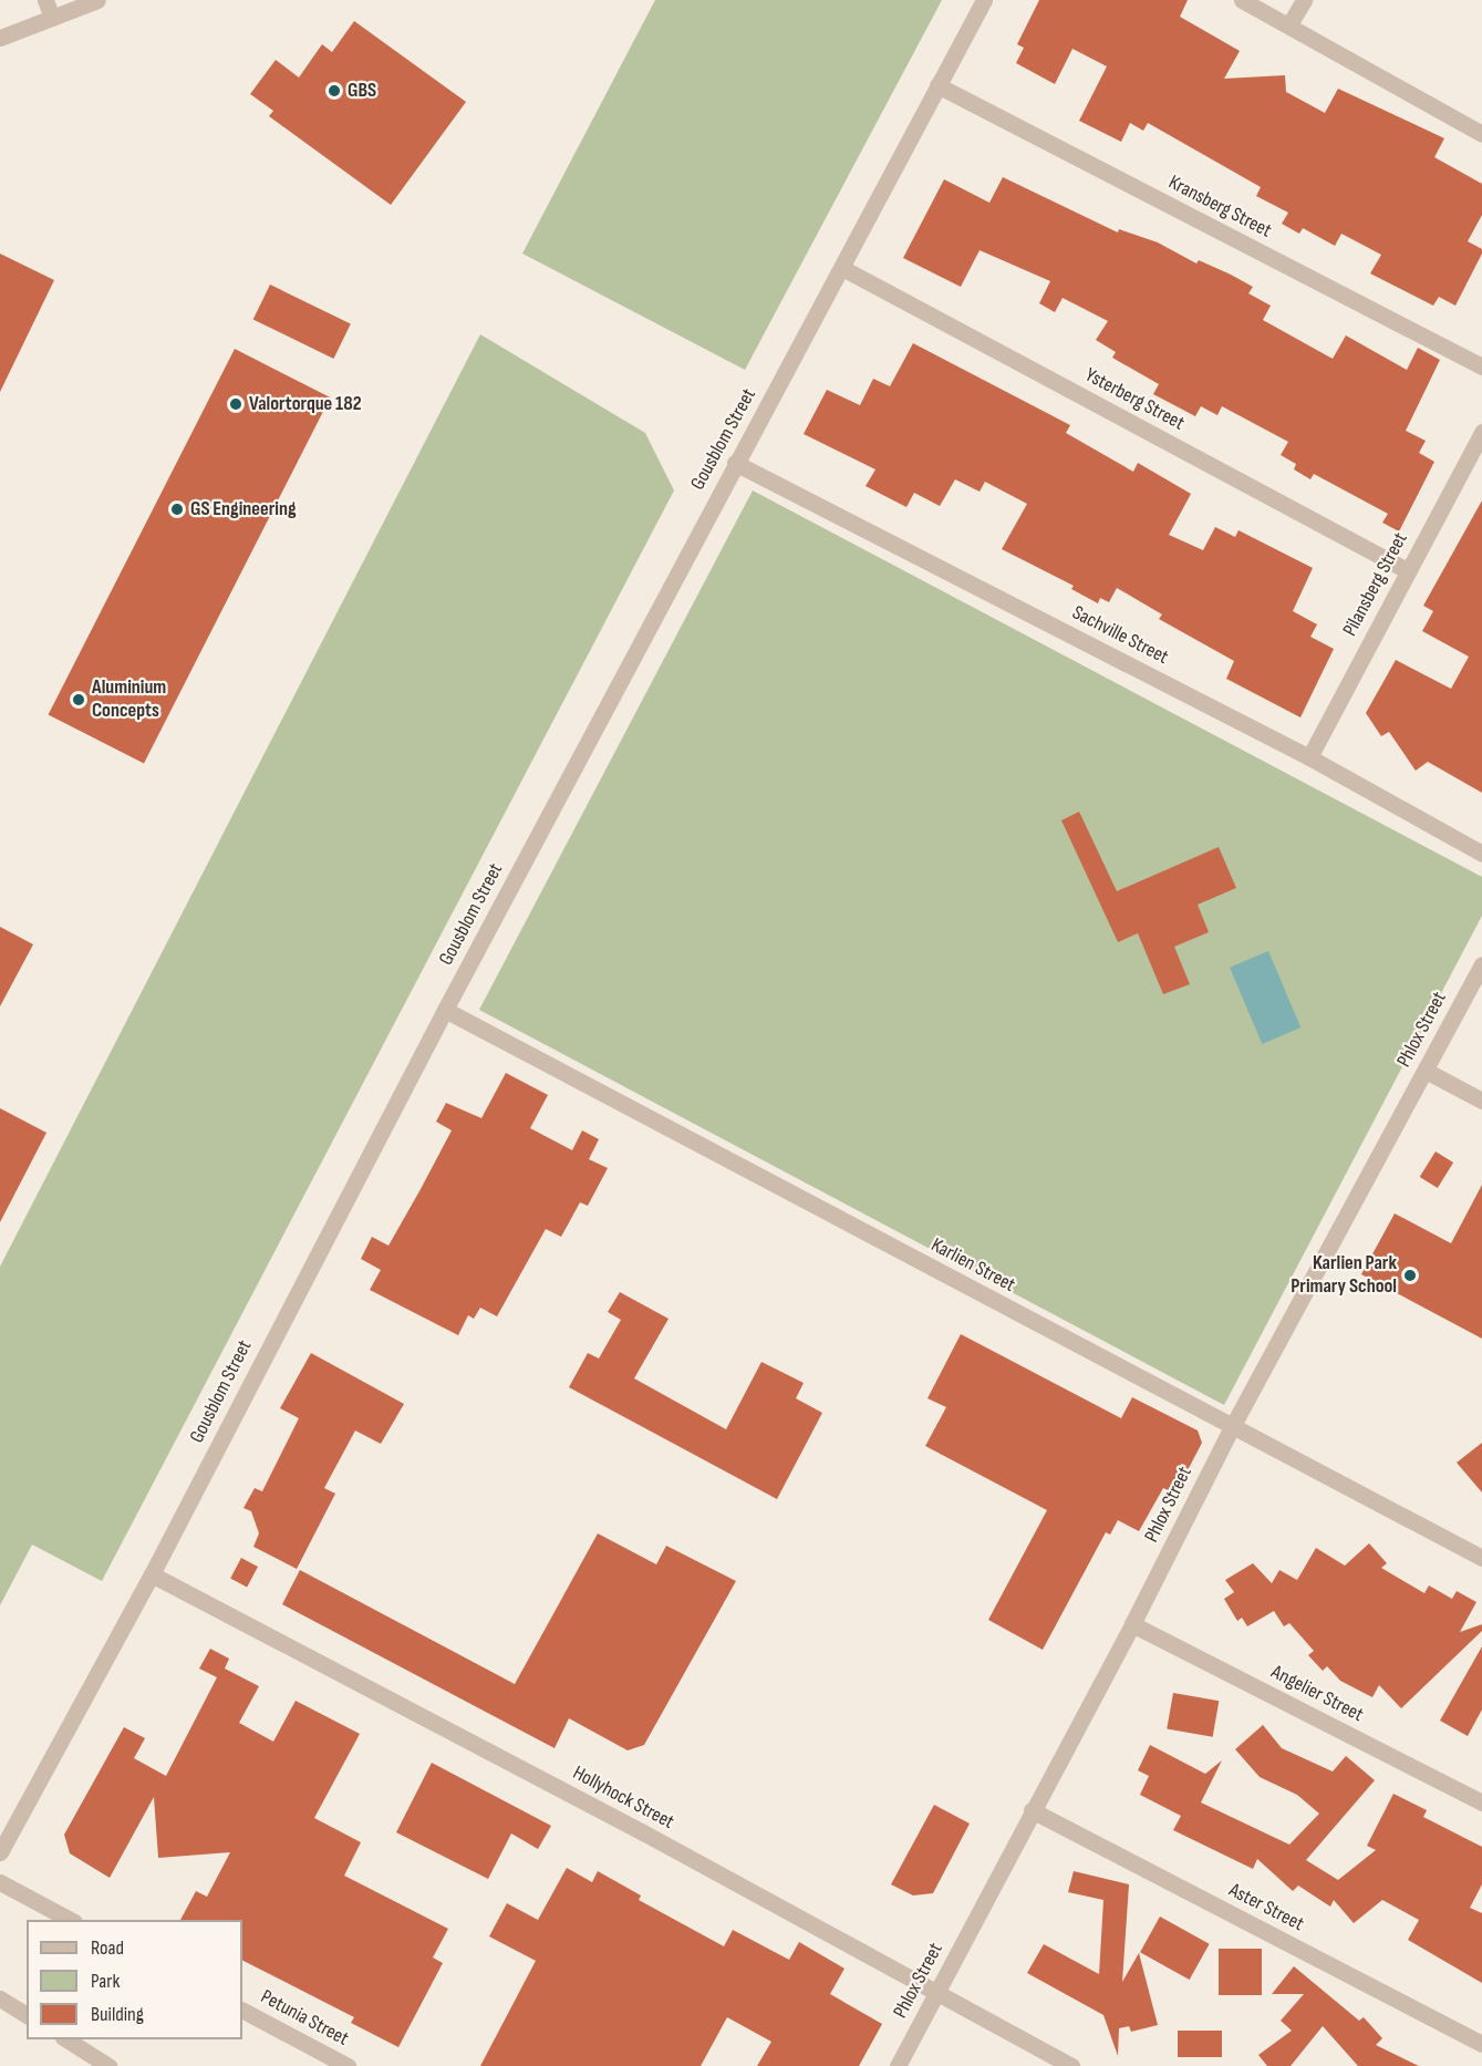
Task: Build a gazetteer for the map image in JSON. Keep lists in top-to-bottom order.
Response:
{
  "streets": {
    "street": [
      "Kransberg Street",
      "Ysterberg Street",
      "Gousblom Street",
      "Pilansberg Street",
      "Sachville Street",
      "Phlox Street",
      "Karlien Street",
      "Angelier Street",
      "Hollyhock Street",
      "Aster Street",
      "Petunia Street"
    ]
  },
  "crossings": [
    ["Kransberg Street", "Gousblom Street"],
    ["Ysterberg Street", "Gousblom Street"],
    ["Ysterberg Street", "Pilansberg Street"],
    ["Gousblom Street", "Sachville Street"],
    ["Gousblom Street", "Karlien Street"],
    ["Gousblom Street", "Hollyhock Street"],
    ["Pilansberg Street", "Sachville Street"],
    ["Phlox Street", "Karlien Street"],
    ["Phlox Street", "Angelier Street"],
    ["Phlox Street", "Hollyhock Street"],
    ["Phlox Street", "Aster Street"]
  ],
  "places": [
    "GBS",
    "Valortorque 182",
    "GS Engineering",
    "Aluminium Concepts",
    "Karlien Park Primary School"
  ],
  "legend": ["Road", "Park", "Building"]
}
